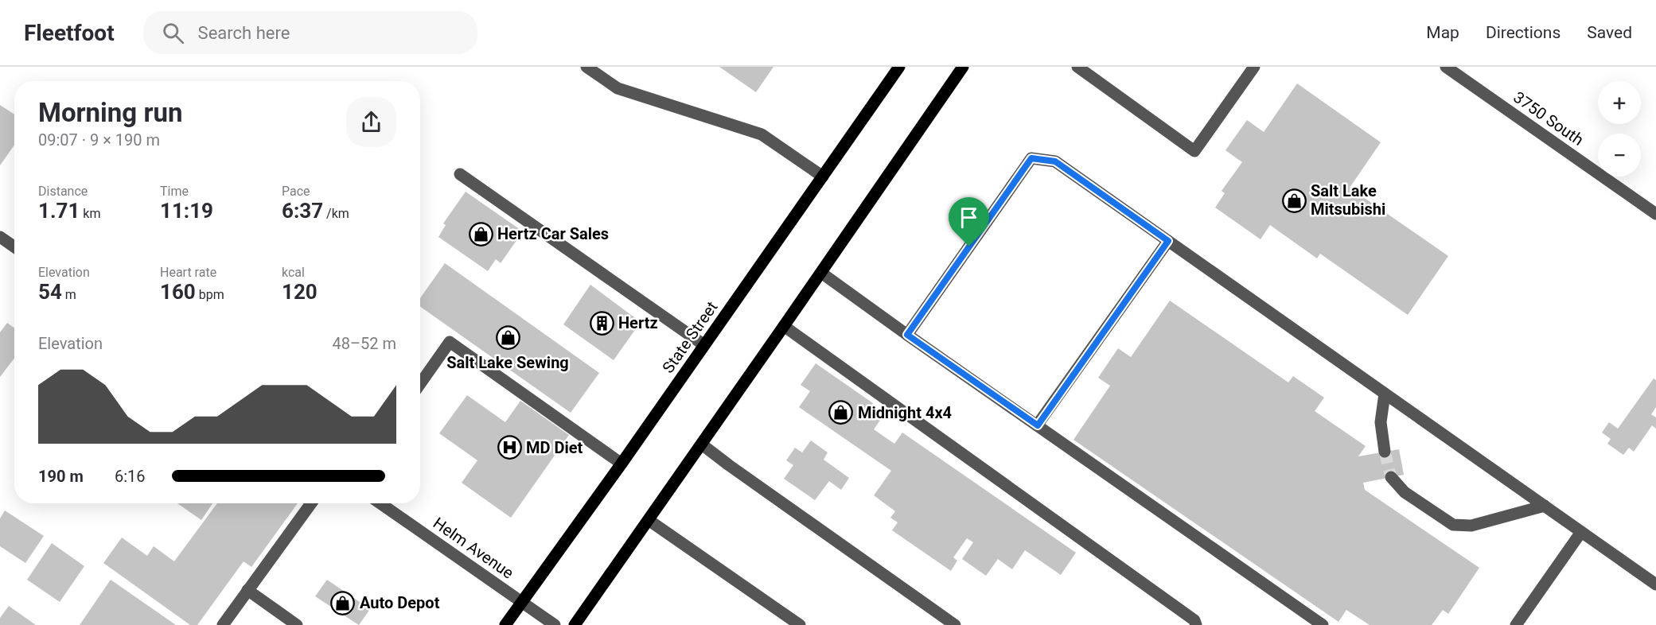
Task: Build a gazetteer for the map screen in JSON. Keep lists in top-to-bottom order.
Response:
{
  "streets": {
    "main road": ["State Street"],
    "street": ["3750 South", "Helm Avenue"]
  },
  "crossings": [
    ["State Street", "Helm Avenue"]
  ],
  "places": {
    "shop": [
      "Salt Lake Mitsubishi",
      "Hertz Car Sales",
      "Salt Lake Sewing",
      "Midnight 4x4",
      "Auto Depot"
    ],
    "building": ["Hertz"],
    "hospital": ["MD Diet"]
  },
  "page": {
    "header": "Fleetfoot",
    "search": "Search here",
    "nav": ["Map", "Directions", "Saved"],
    "map_buttons": ["+", "−"],
    "heading": ["Morning run", "09:07 · 9 × 190 m"],
    "stats": [
      ["Distance", "1.71 km"],
      ["Time", "11:19"],
      ["Pace", "6:37 /km"],
      ["Elevation", "54 m"],
      ["Heart rate", "160 bpm"],
      ["kcal", "120"]
    ],
    "chart": ["Elevation", "48–52 m"],
    "list": [
      {
        "name": "190 m",
        "note": "6:16"
      }
    ]
  }
}
